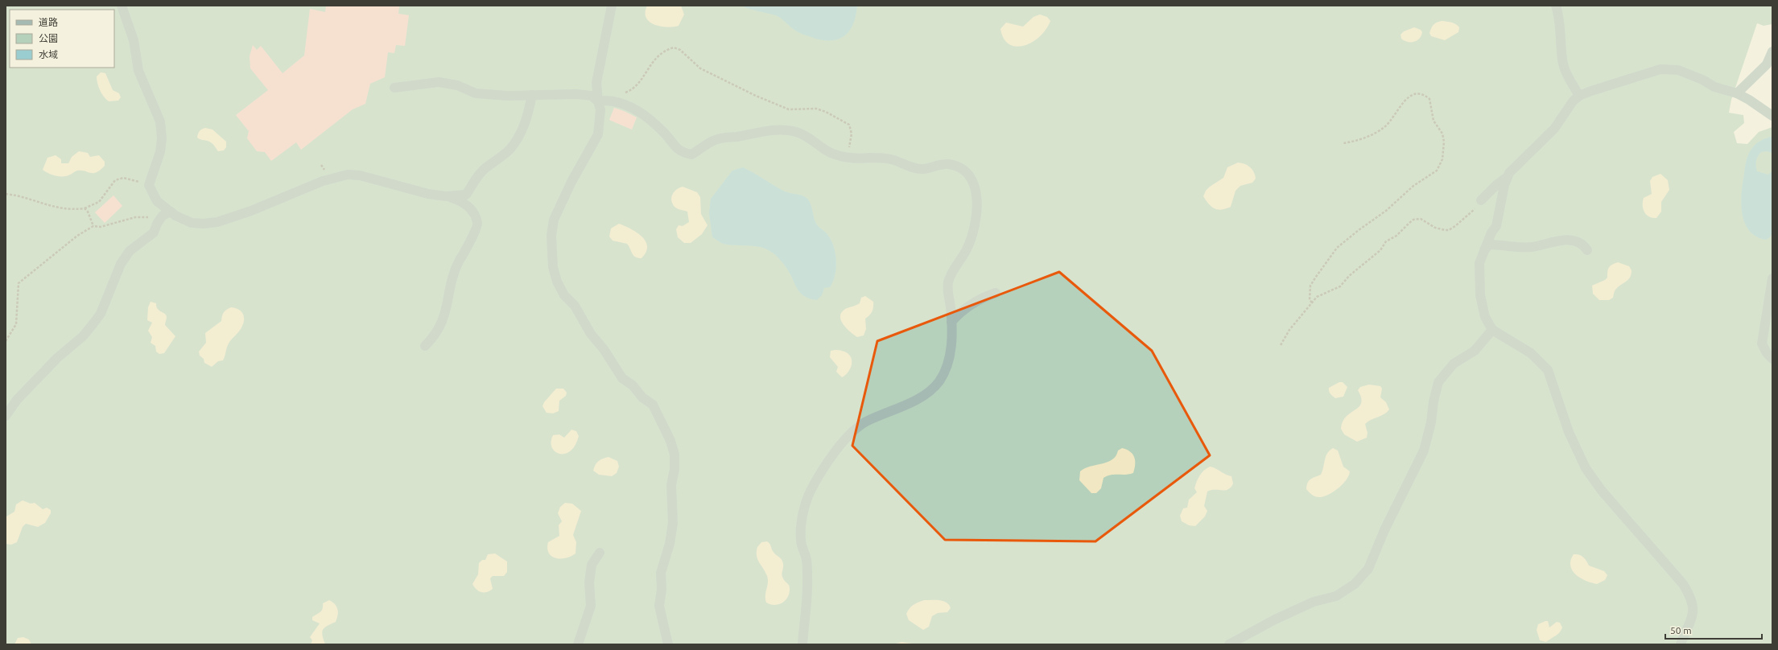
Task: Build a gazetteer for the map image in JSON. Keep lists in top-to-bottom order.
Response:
{
  "legend": ["道路", "公園", "水域"],
  "scale_bar": "50 m"
}
